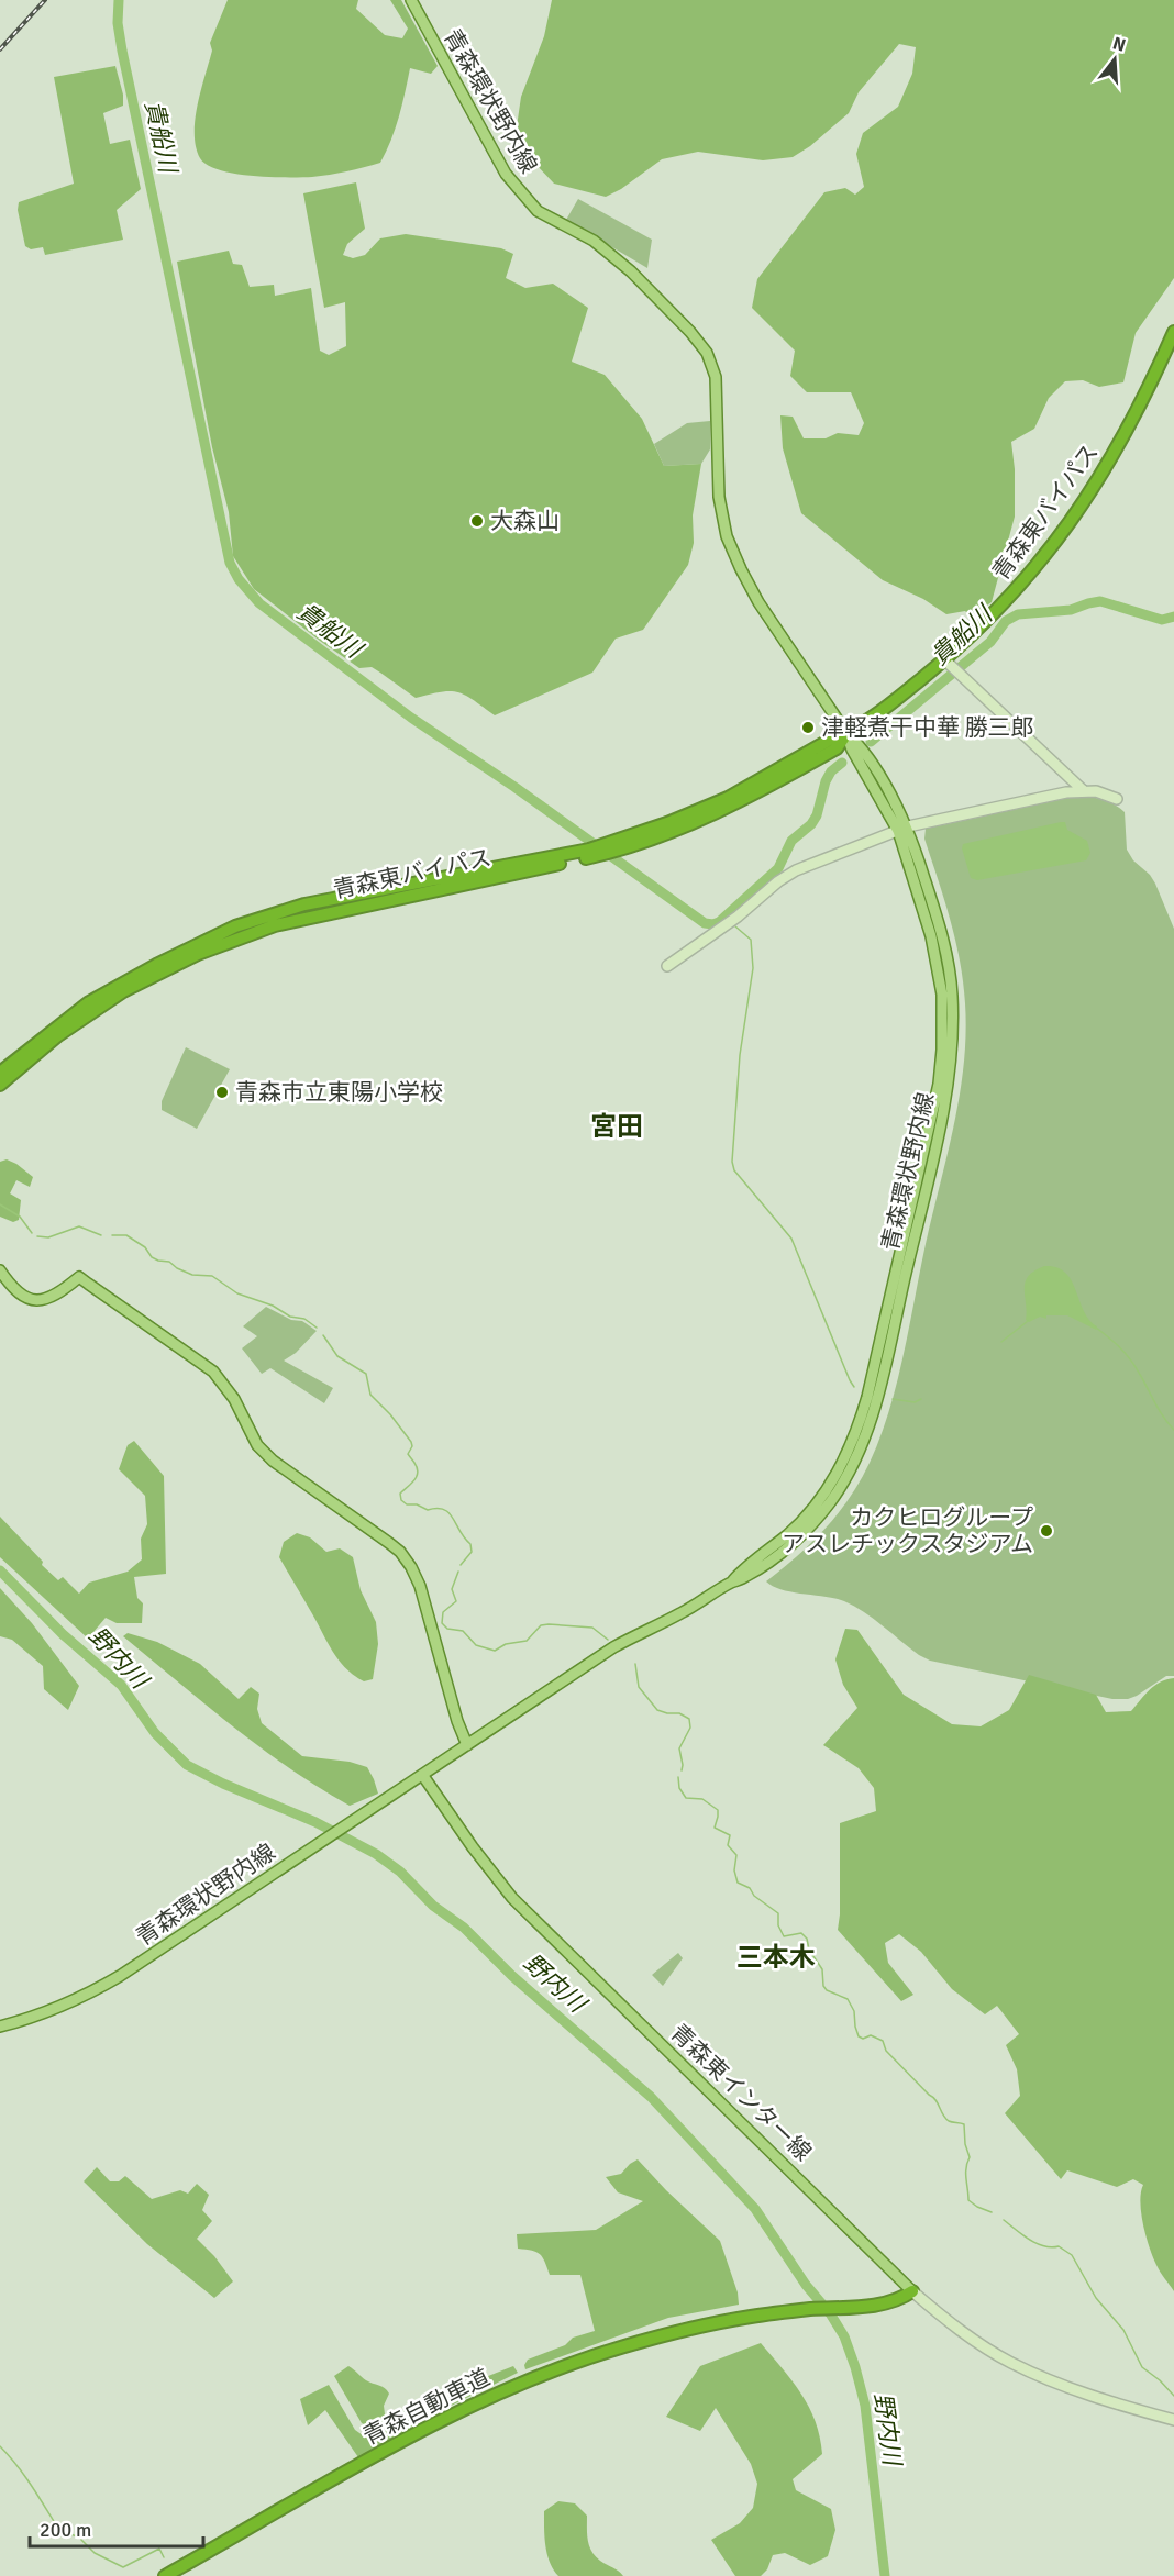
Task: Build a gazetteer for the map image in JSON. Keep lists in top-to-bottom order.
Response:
{
  "streets": {
    "highway": ["青森東バイパス", "青森自動車道"],
    "main road": ["青森環状野内線", "青森東インター線"]
  },
  "crossings": [
    ["青森環状野内線", "青森東バイパス"],
    ["青森環状野内線", "青森東インター線"],
    ["青森東インター線", "青森自動車道"]
  ],
  "districts": ["宮田", "三本木"],
  "water": ["貴船川", "野内川"],
  "places": [
    "大森山",
    "津軽煮干中華 勝三郎",
    "青森市立東陽小学校",
    "カクヒログループ アスレチックスタジアム"
  ],
  "scale_bar": "200 m",
  "north": "top"
}
